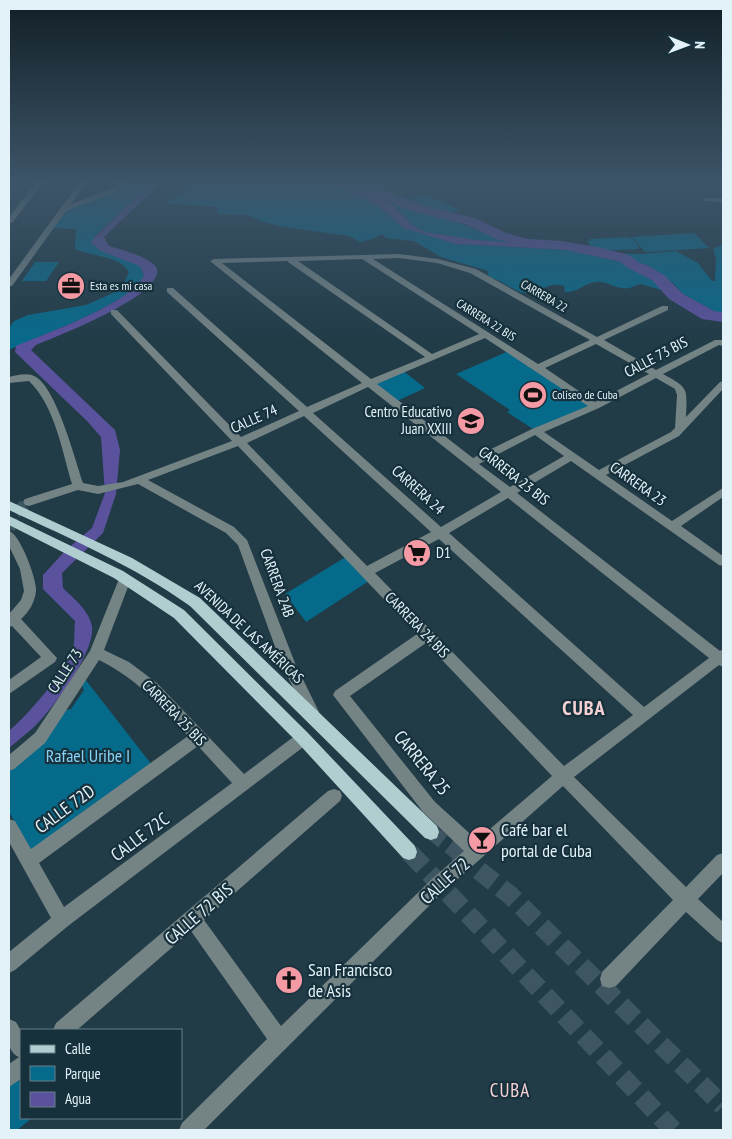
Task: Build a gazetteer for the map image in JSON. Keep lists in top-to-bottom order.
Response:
{
  "streets": {
    "main road": ["AVENIDA DE LAS AMÉRICAS"],
    "street": [
      "CARRERA 22",
      "CARRERA 22 BIS",
      "CALLE 73 BIS",
      "CALLE 74",
      "CARRERA 23 BIS",
      "CARRERA 23",
      "CARRERA 24",
      "CARRERA 24B",
      "CARRERA 24 BIS",
      "CALLE 73",
      "CARRERA 25 BIS",
      "CARRERA 25",
      "CALLE 72D",
      "CALLE 72C",
      "CALLE 72",
      "CALLE 72 BIS"
    ]
  },
  "crossings": [
    ["CARRERA 22", "CARRERA 22 BIS"],
    ["CARRERA 22", "CALLE 73 BIS"],
    ["CARRERA 22", "CARRERA 23 BIS"],
    ["CARRERA 22 BIS", "CALLE 73 BIS"],
    ["CARRERA 22 BIS", "CALLE 74"],
    ["CALLE 73 BIS", "CARRERA 23 BIS"],
    ["CALLE 73 BIS", "CARRERA 23"],
    ["CALLE 74", "CARRERA 23 BIS"],
    ["CALLE 74", "CARRERA 24"],
    ["CALLE 74", "CARRERA 24B"],
    ["CALLE 74", "CARRERA 24 BIS"],
    ["CARRERA 23 BIS", "CALLE 72"],
    ["CARRERA 24", "CALLE 72"],
    ["CARRERA 24B", "AVENIDA DE LAS AMÉRICAS"],
    ["CARRERA 24 BIS", "CARRERA 25"],
    ["CARRERA 24 BIS", "CALLE 72"],
    ["CALLE 73", "CARRERA 25 BIS"],
    ["CARRERA 25 BIS", "CALLE 72D"],
    ["CARRERA 25 BIS", "CALLE 72C"],
    ["CARRERA 25", "CALLE 72"]
  ],
  "districts": ["CUBA", "CUBA"],
  "parks": ["Rafael Uribe I"],
  "places": {
    "office": ["Esta es mi casa"],
    "sports": ["Coliseo de Cuba"],
    "school or university": ["Centro Educativo Juan XXIII"],
    "supermarket": ["D1"],
    "bar": ["Café bar el portal de Cuba"],
    "church": ["San Francisco de Asis"]
  },
  "legend": ["Calle", "Parque", "Agua"],
  "north": "right"
}
